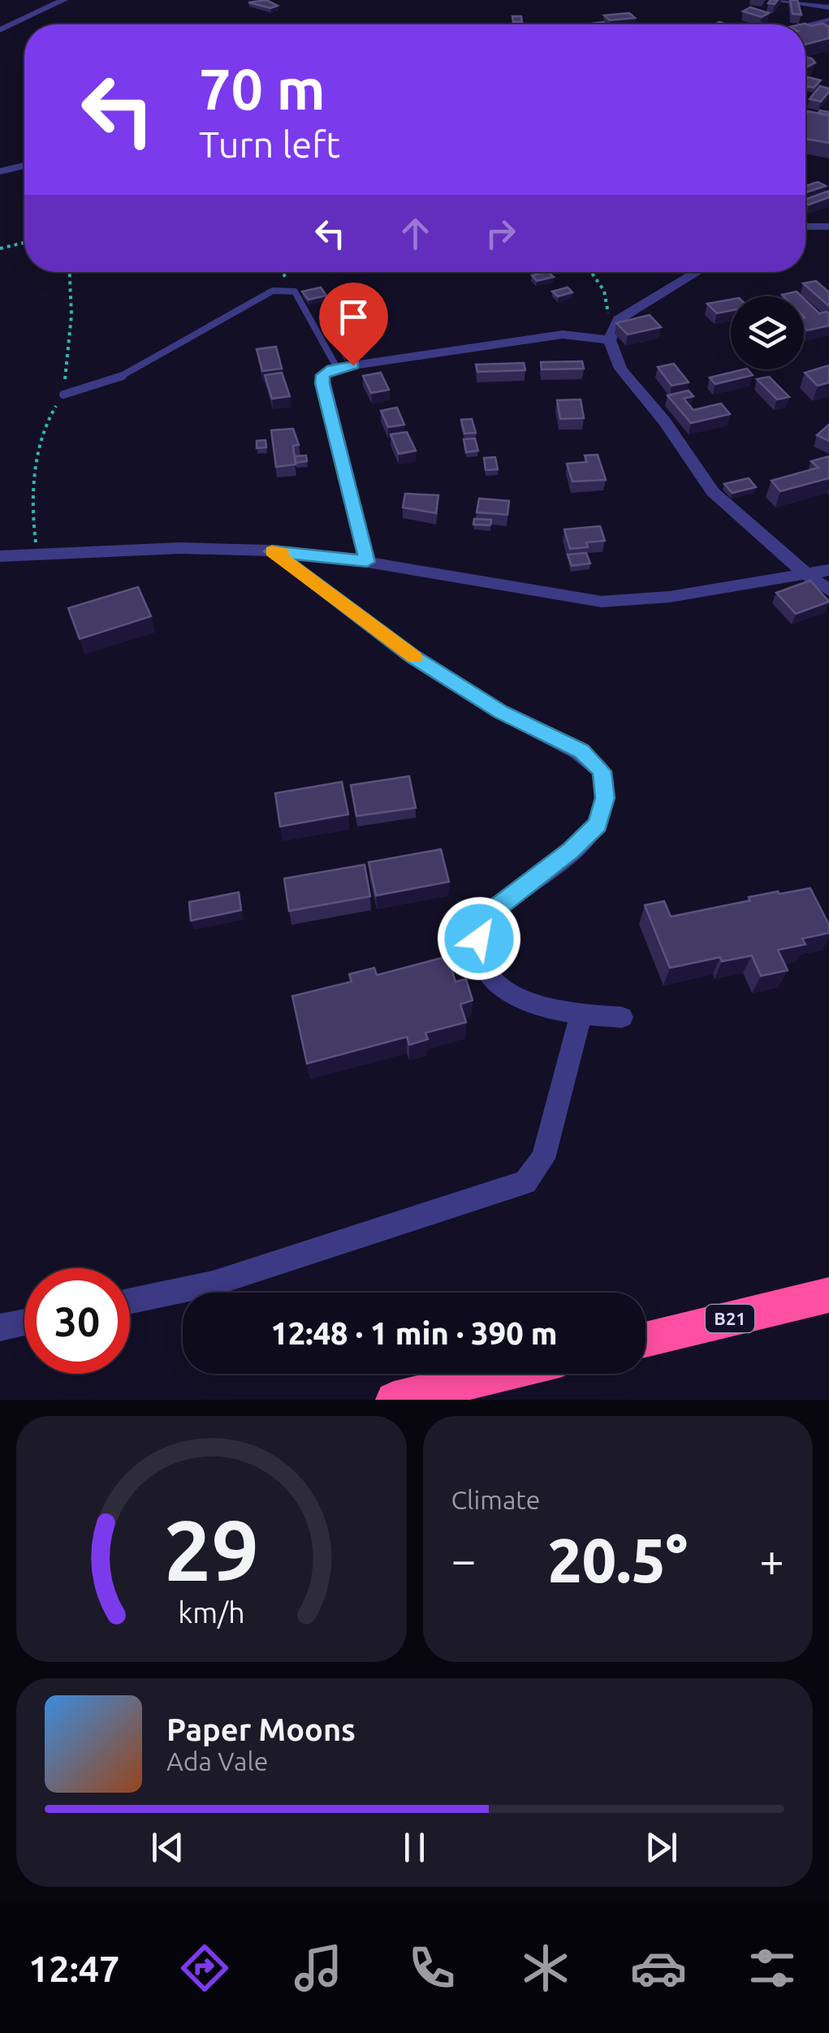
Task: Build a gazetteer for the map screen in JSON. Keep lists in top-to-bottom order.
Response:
{
  "streets": {
    "highway": ["B21"]
  },
  "page": {
    "turn": ["70 m", "Turn left"],
    "limit": "30",
    "trip": "12:48 · 1 min · 390 m",
    "tile": "Climate",
    "heat": ["−", "20.5°", "+"],
    "song": ["Paper Moons", "Ada Vale"],
    "tabs": "12:47",
    "gauge": ["29", "km/h"]
  }
}
